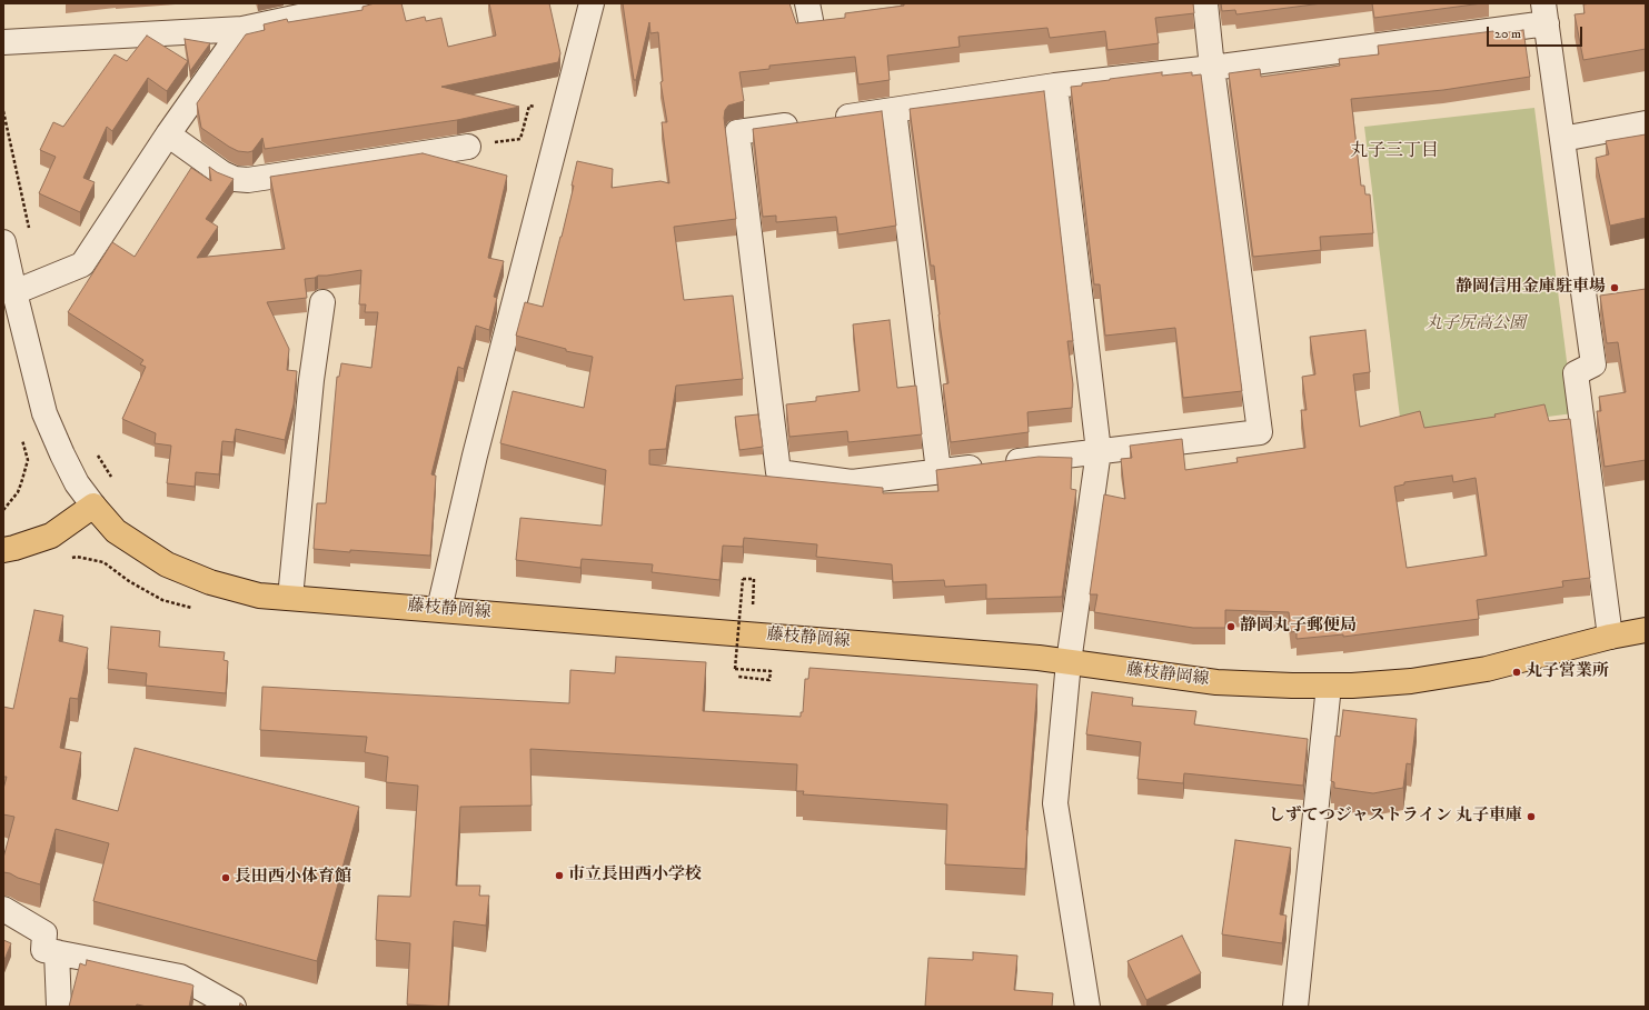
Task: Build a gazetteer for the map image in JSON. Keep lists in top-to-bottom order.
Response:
{
  "streets": {
    "main road": ["藤枝静岡線"]
  },
  "districts": ["丸子三丁目"],
  "parks": ["丸子尻高公園"],
  "places": [
    "静岡信用金庫駐車場",
    "静岡丸子郵便局",
    "丸子営業所",
    "しずてつジャストライン 丸子車庫",
    "市立長田西小学校",
    "長田西小体育館"
  ],
  "scale_bar": "20 m"
}
